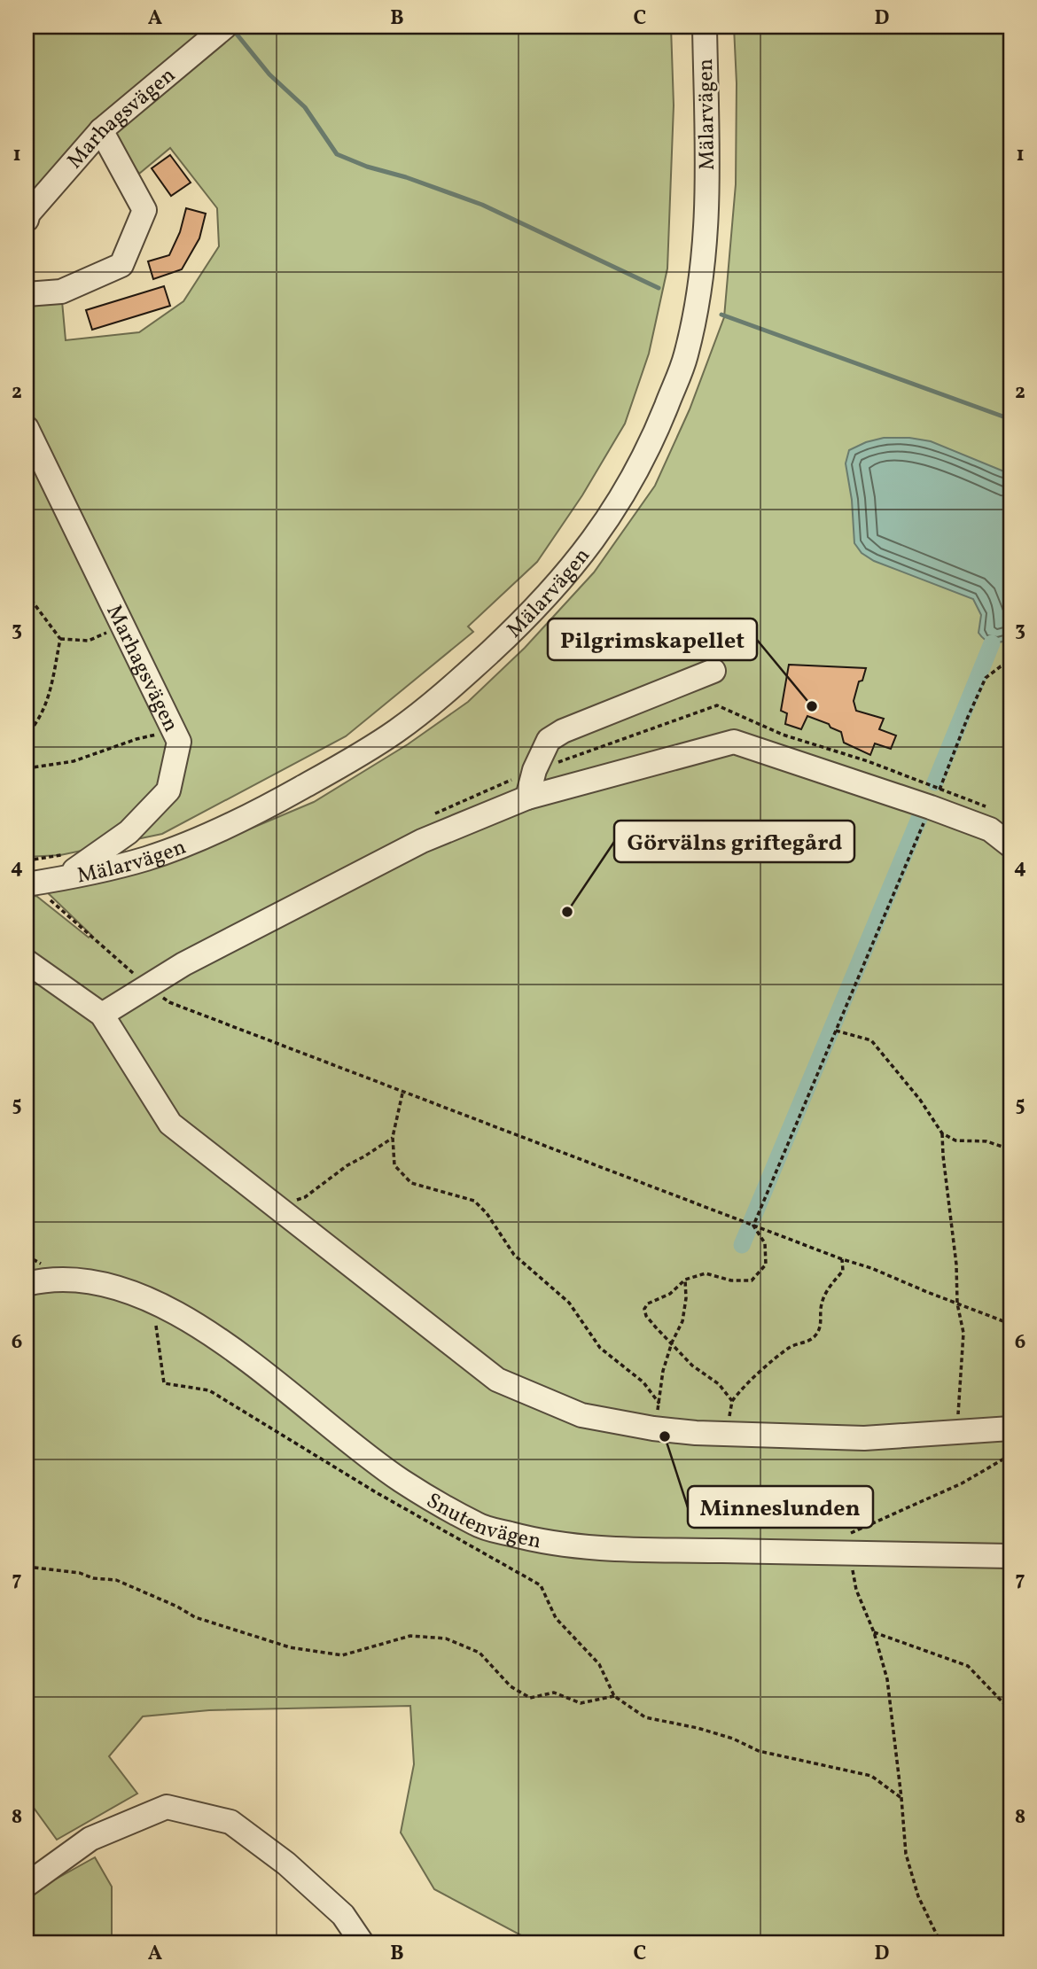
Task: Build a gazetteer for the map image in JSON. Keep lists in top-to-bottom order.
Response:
{
  "streets": {
    "street": ["Mälarvägen", "Marhagsvägen", "Snutenvägen"]
  },
  "crossings": [
    ["Mälarvägen", "Marhagsvägen"]
  ],
  "places": ["Pilgrimskapellet", "Görvälns griftegård", "Minneslunden"],
  "grid": {
    "columns": [
      "A",
      "B",
      "C",
      "D"
    ],
    "rows": [
      "1",
      "2",
      "3",
      "4",
      "5",
      "6",
      "7",
      "8"
    ]
  }
}
